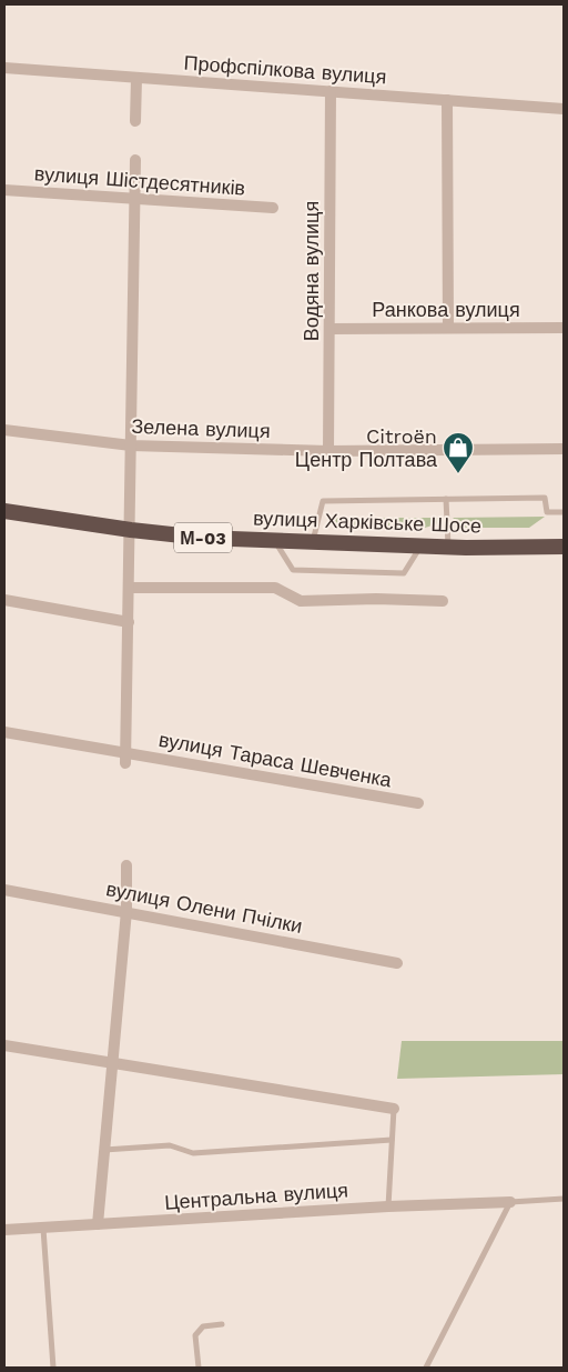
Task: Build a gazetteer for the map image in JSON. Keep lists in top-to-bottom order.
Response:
{
  "streets": {
    "highway": ["вулиця Харківське Шосе", "М-03"],
    "street": [
      "Профспілкова вулиця",
      "вулиця Шістдесятників",
      "Водяна вулиця",
      "Ранкова вулиця",
      "Зелена вулиця",
      "вулиця Тараса Шевченка",
      "вулиця Олени Пчілки",
      "Центральна вулиця"
    ]
  },
  "crossings": [
    ["Профспілкова вулиця", "Водяна вулиця"],
    ["Водяна вулиця", "Ранкова вулиця"],
    ["Водяна вулиця", "Зелена вулиця"]
  ],
  "places": {
    "shop": ["Citroën Центр Полтава"]
  }
}
